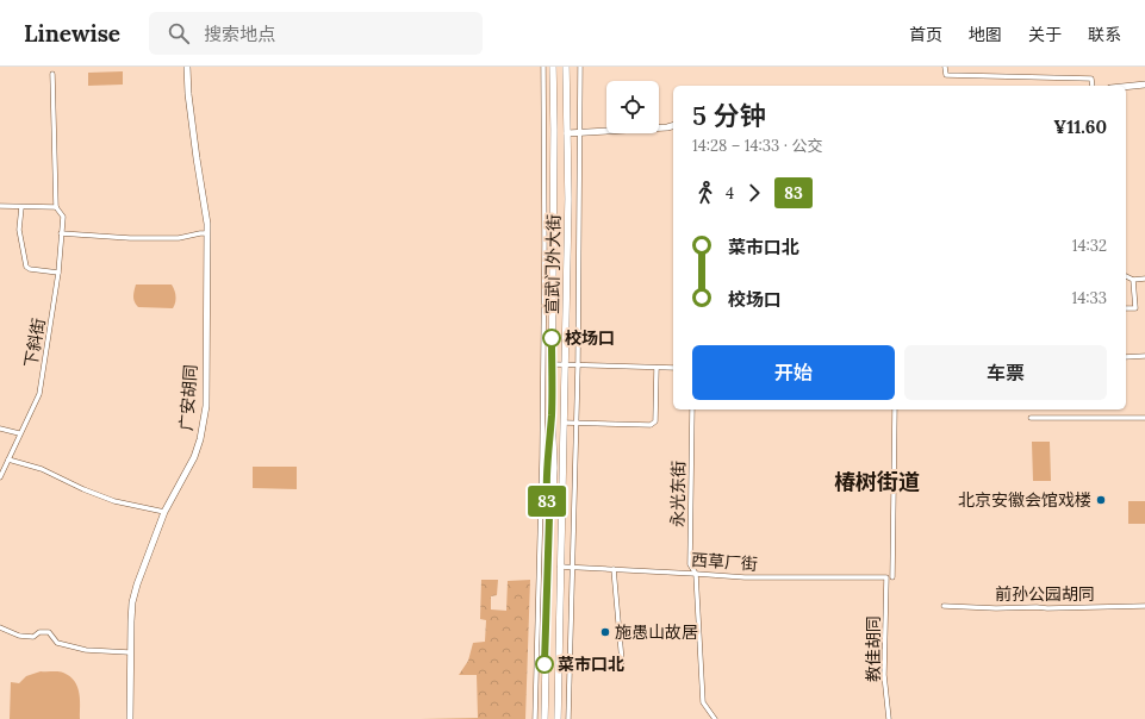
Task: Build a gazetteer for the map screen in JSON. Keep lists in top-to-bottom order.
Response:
{
  "streets": {
    "main road": ["宣武门外大街"],
    "street": [
      "下斜街",
      "广安胡同",
      "永光东街",
      "西草厂街",
      "前孙公园胡同",
      "教佳胡同"
    ]
  },
  "crossings": [
    ["宣武门外大街", "西草厂街"],
    ["永光东街", "西草厂街"],
    ["西草厂街", "教佳胡同"]
  ],
  "districts": ["椿树街道"],
  "places": [
    "校场口",
    "北京安徽会馆戏楼",
    "施愚山故居",
    "菜市口北"
  ],
  "lines": ["bus line 83"],
  "page": {
    "header": "Linewise",
    "search": "搜索地点",
    "nav": [
      "首页",
      "地图",
      "关于",
      "联系"
    ],
    "on_map": "83",
    "heading": ["5 分钟", "14:28 – 14:33 · 公交", "¥11.60"],
    "legs": ["4", "83"],
    "list": [
      {
        "name": "菜市口北",
        "value": "14:32"
      },
      {
        "name": "校场口",
        "value": "14:33"
      }
    ],
    "buttons": ["开始", "车票"]
  }
}
